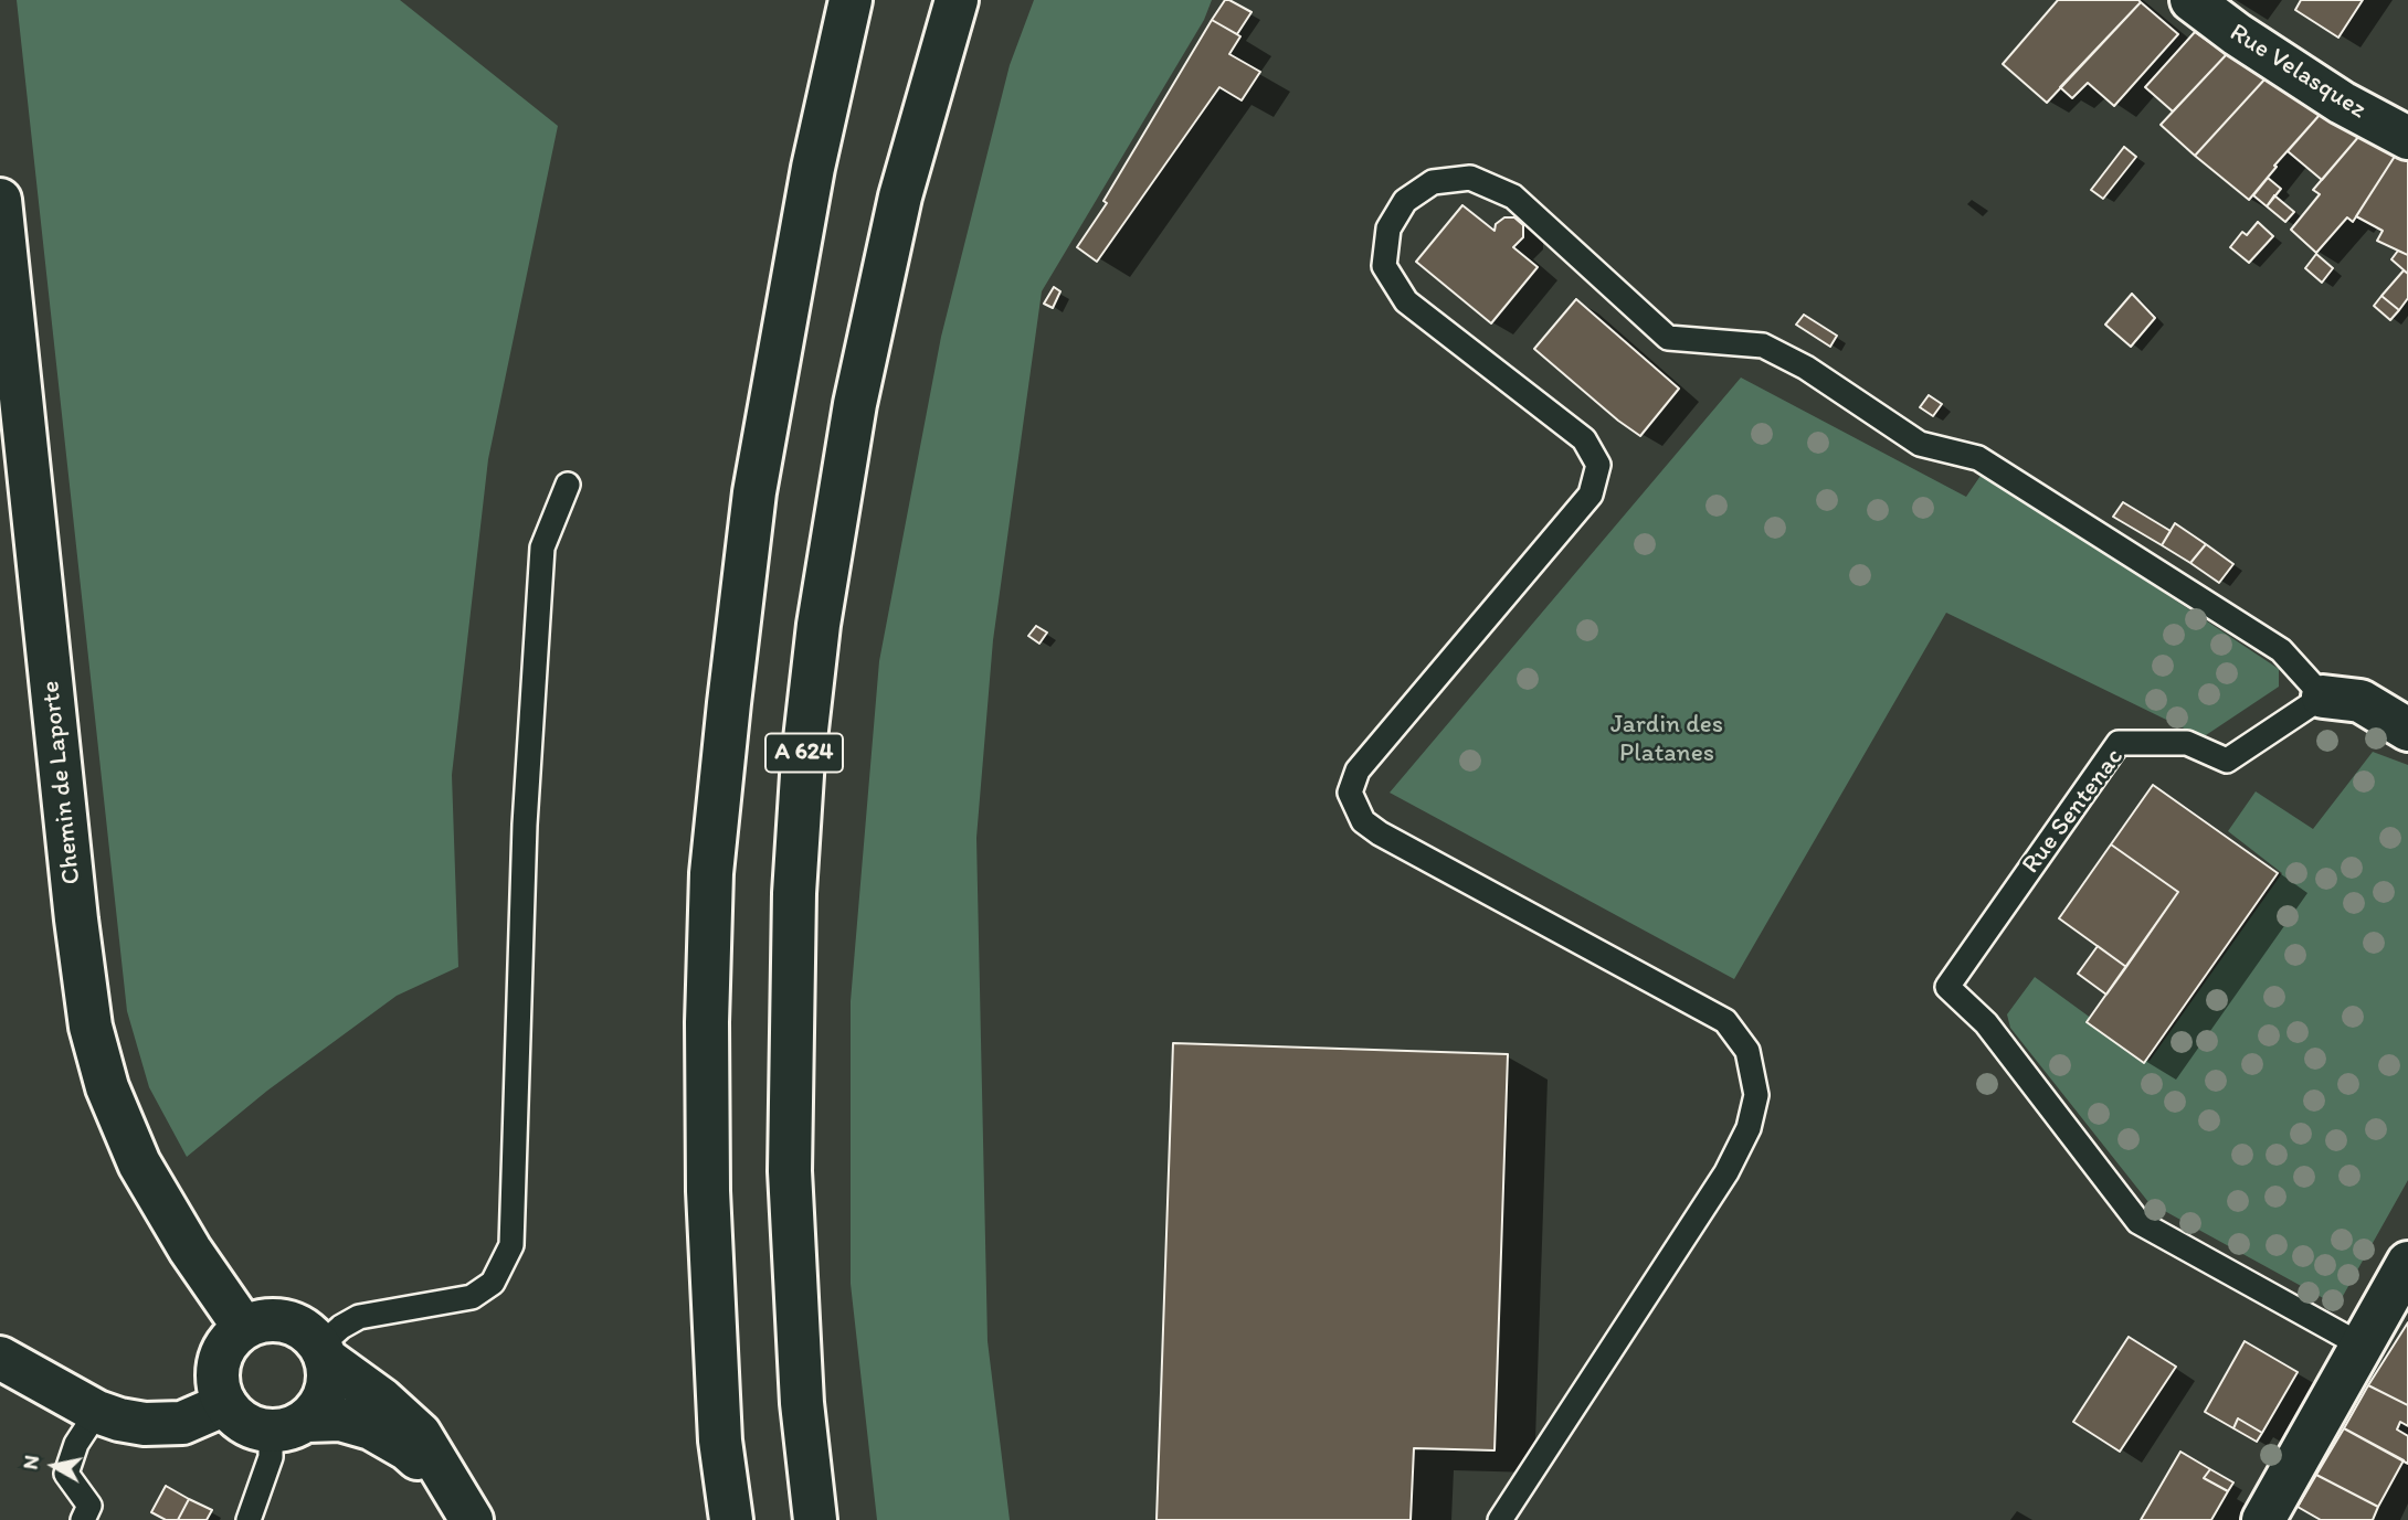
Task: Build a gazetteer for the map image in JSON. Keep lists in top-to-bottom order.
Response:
{
  "streets": {
    "main road": ["Rue Velasquez", "A 624", "Chemin de Laporte"],
    "lane": ["Rue Sentenac"]
  },
  "parks": ["Jardin des Platanes"],
  "north": "left"
}
